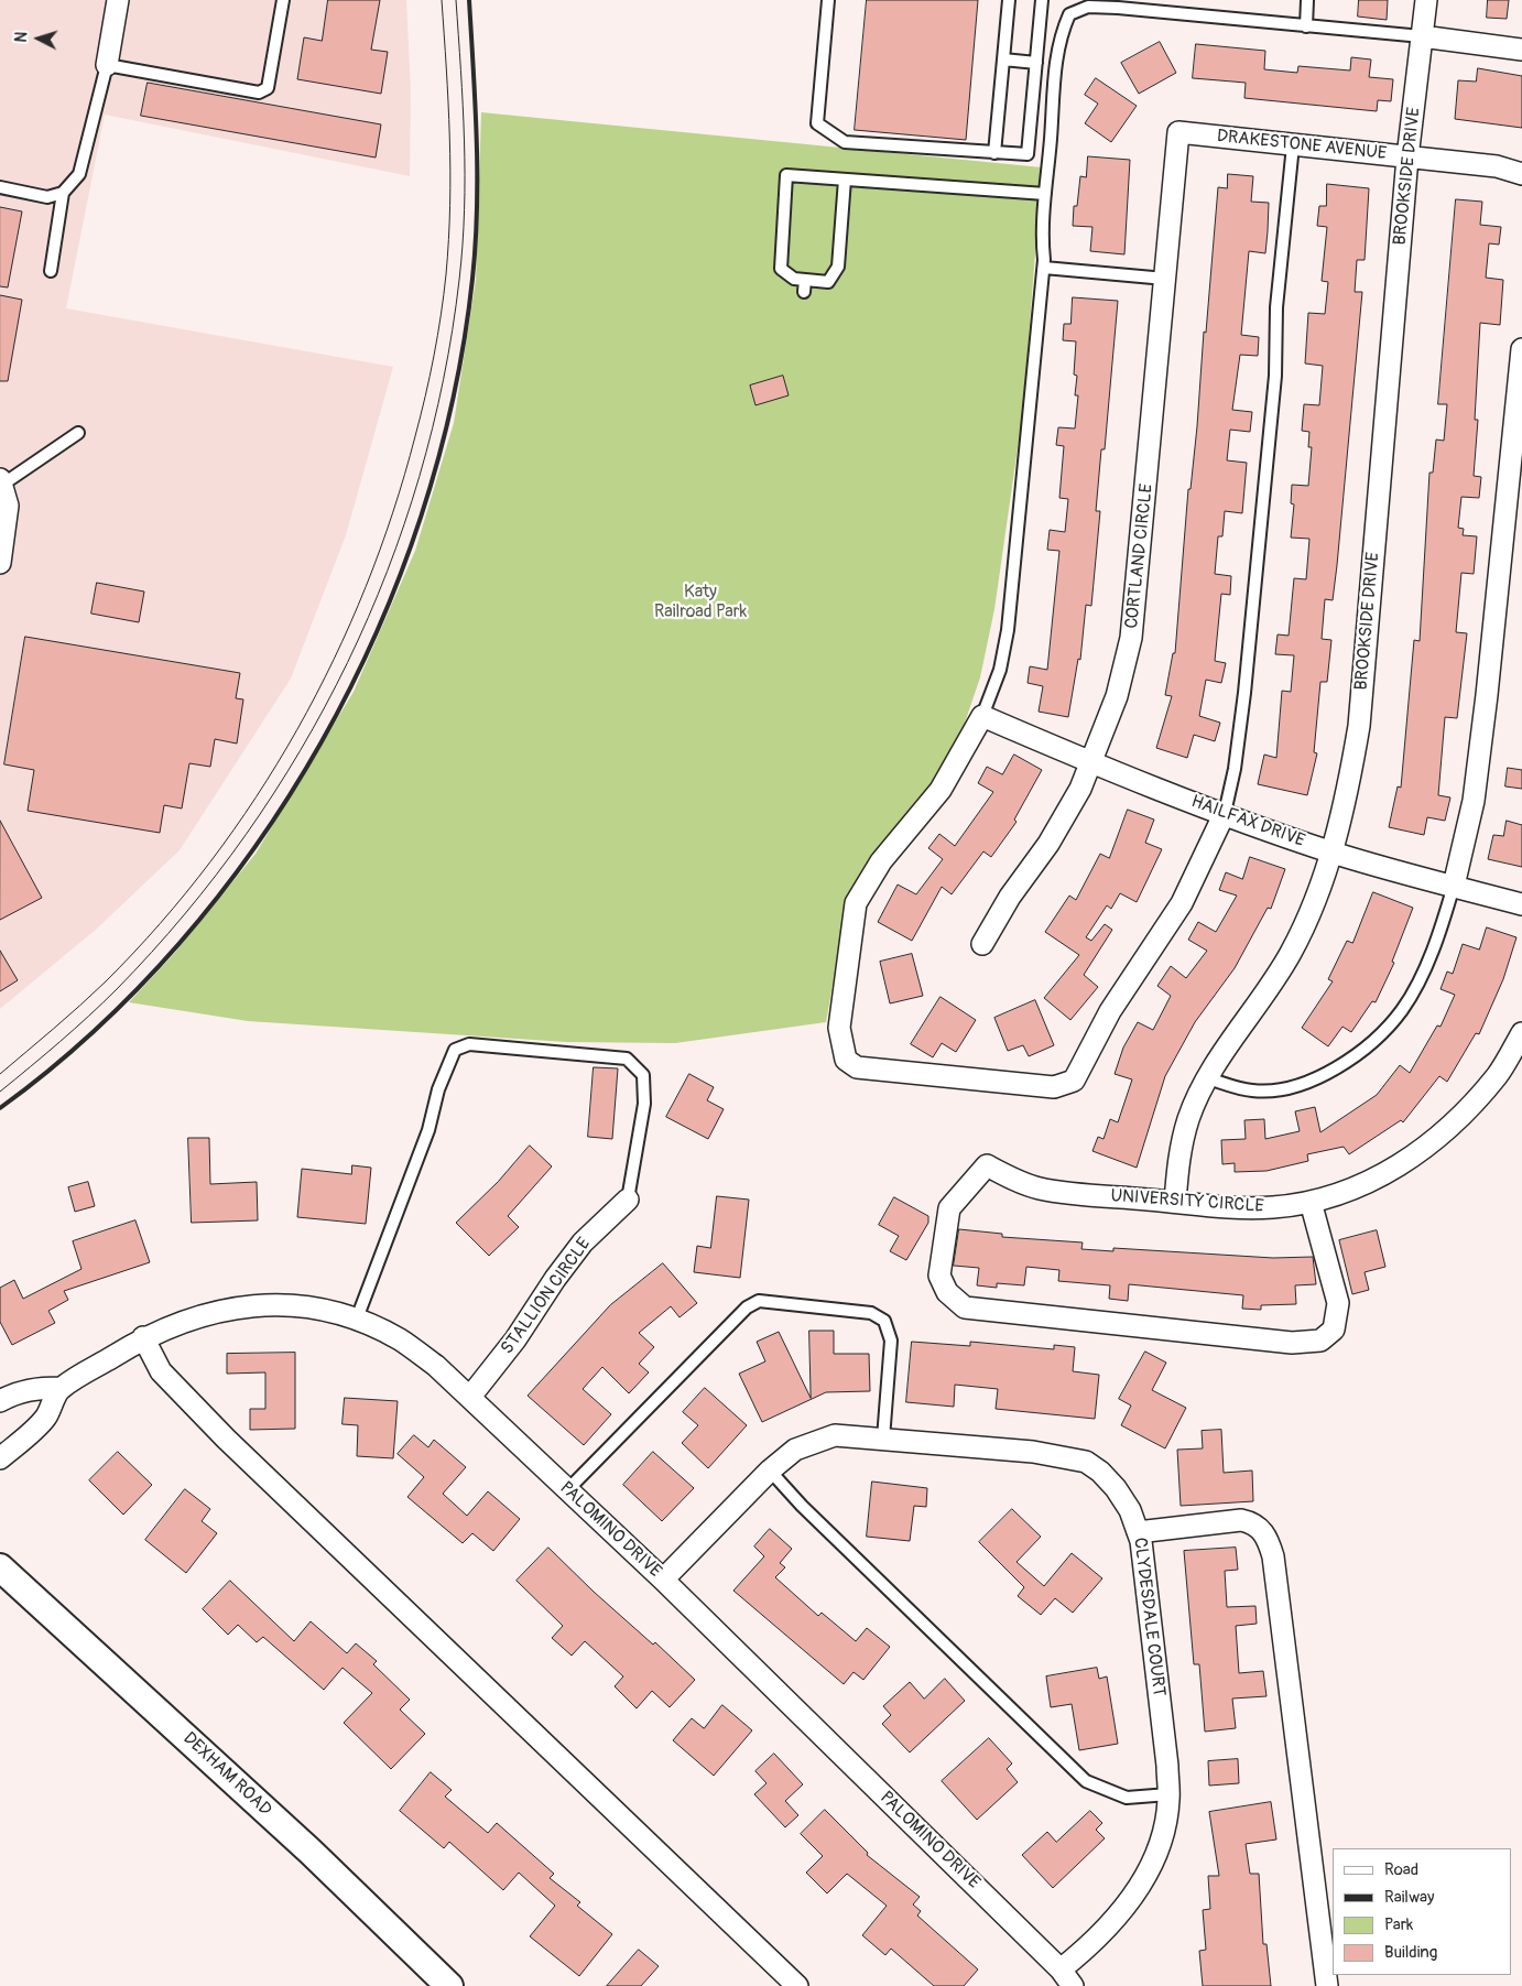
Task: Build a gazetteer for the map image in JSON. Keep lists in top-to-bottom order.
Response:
{
  "streets": {
    "street": [
      "DRAKESTONE AVENUE",
      "BROOKSIDE DRIVE",
      "CORTLAND CIRCLE",
      "HAILFAX DRIVE",
      "UNIVERSITY CIRCLE",
      "STALLION CIRCLE",
      "PALOMINO DRIVE",
      "CLYDESDALE COURT",
      "DEXHAM ROAD"
    ]
  },
  "crossings": [
    ["DRAKESTONE AVENUE", "BROOKSIDE DRIVE"],
    ["DRAKESTONE AVENUE", "CORTLAND CIRCLE"],
    ["BROOKSIDE DRIVE", "HAILFAX DRIVE"],
    ["BROOKSIDE DRIVE", "UNIVERSITY CIRCLE"],
    ["CORTLAND CIRCLE", "HAILFAX DRIVE"],
    ["STALLION CIRCLE", "PALOMINO DRIVE"],
    ["PALOMINO DRIVE", "CLYDESDALE COURT"]
  ],
  "parks": ["Katy Railroad Park"],
  "legend": [
    "Road",
    "Railway",
    "Park",
    "Building"
  ],
  "north": "left"
}
